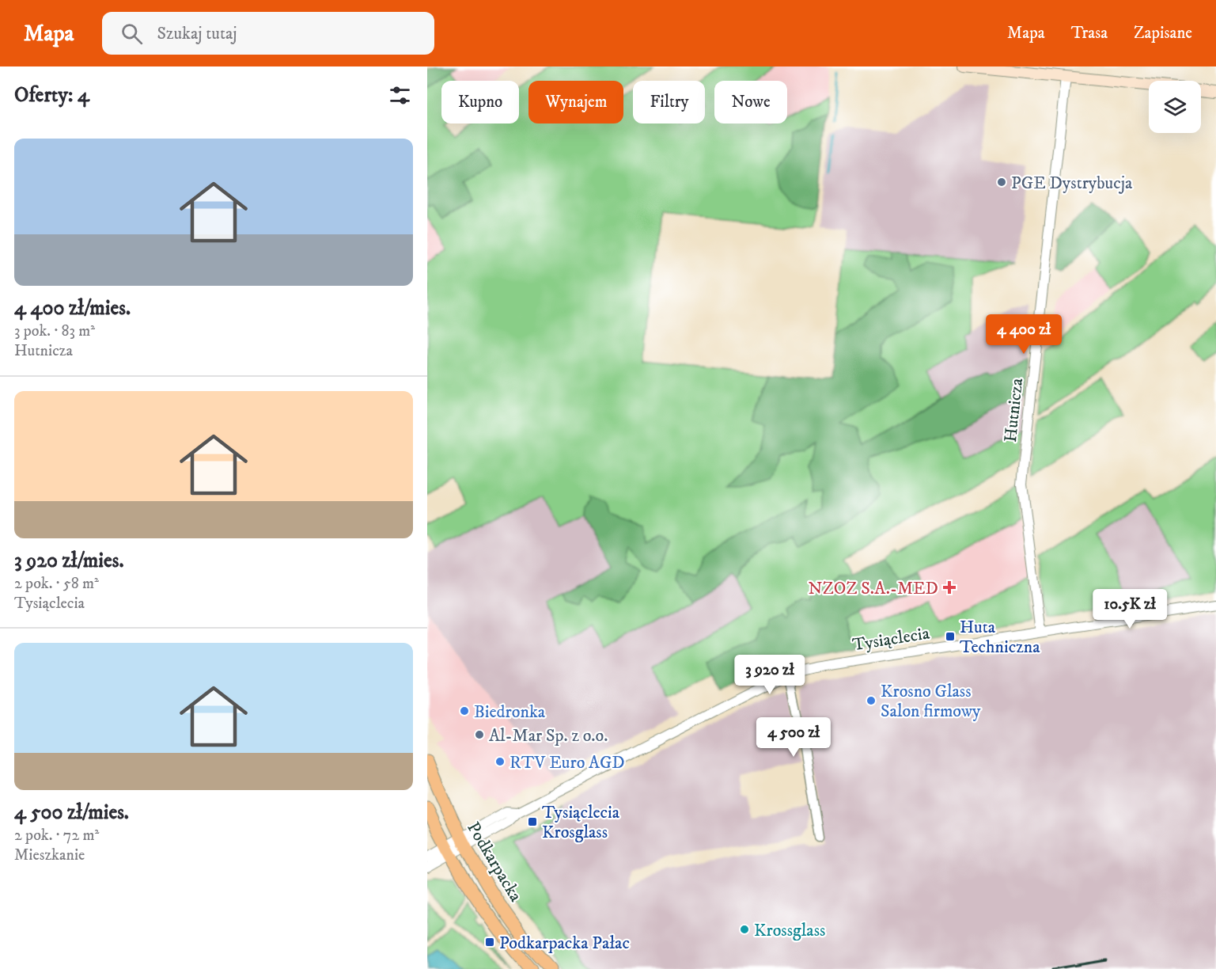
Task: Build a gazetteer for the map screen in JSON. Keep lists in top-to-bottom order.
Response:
{
  "streets": {
    "main road": ["Podkarpacka"],
    "street": ["Hutnicza", "Tysiąclecia"]
  },
  "crossings": [
    ["Hutnicza", "Tysiąclecia"],
    ["Tysiąclecia", "Podkarpacka"]
  ],
  "places": {
    "other": [
      "PGE Dystrybucja",
      "Krosno Glass Salon firmowy",
      "Biedronka",
      "Al-Mar Sp. z o.o.",
      "RTV Euro AGD",
      "Krossglass"
    ],
    "health": ["NZOZ S.A.-MED"],
    "transit": ["Huta Techniczna", "Tysiąclecia Krosglass", "Podkarpacka Pałac"]
  },
  "page": {
    "header": "Mapa",
    "search": "Szukaj tutaj",
    "nav": ["Mapa", "Trasa", "Zapisane"],
    "heading": "Oferty: 4",
    "chip": [
      "Kupno",
      "Wynajem",
      "Filtry",
      "Nowe"
    ],
    "list": [
      {
        "name": "4 400 zł/mies.",
        "note": "3 pok. · 83 m² · Hutnicza"
      },
      {
        "name": "3 920 zł/mies.",
        "note": "2 pok. · 58 m² · Tysiąclecia"
      },
      {
        "name": "4 500 zł/mies.",
        "note": "2 pok. · 72 m² · Mieszkanie"
      }
    ],
    "price": [
      "4 400 zł",
      "10.5K zł",
      "3 920 zł",
      "4 500 zł"
    ]
  }
}
